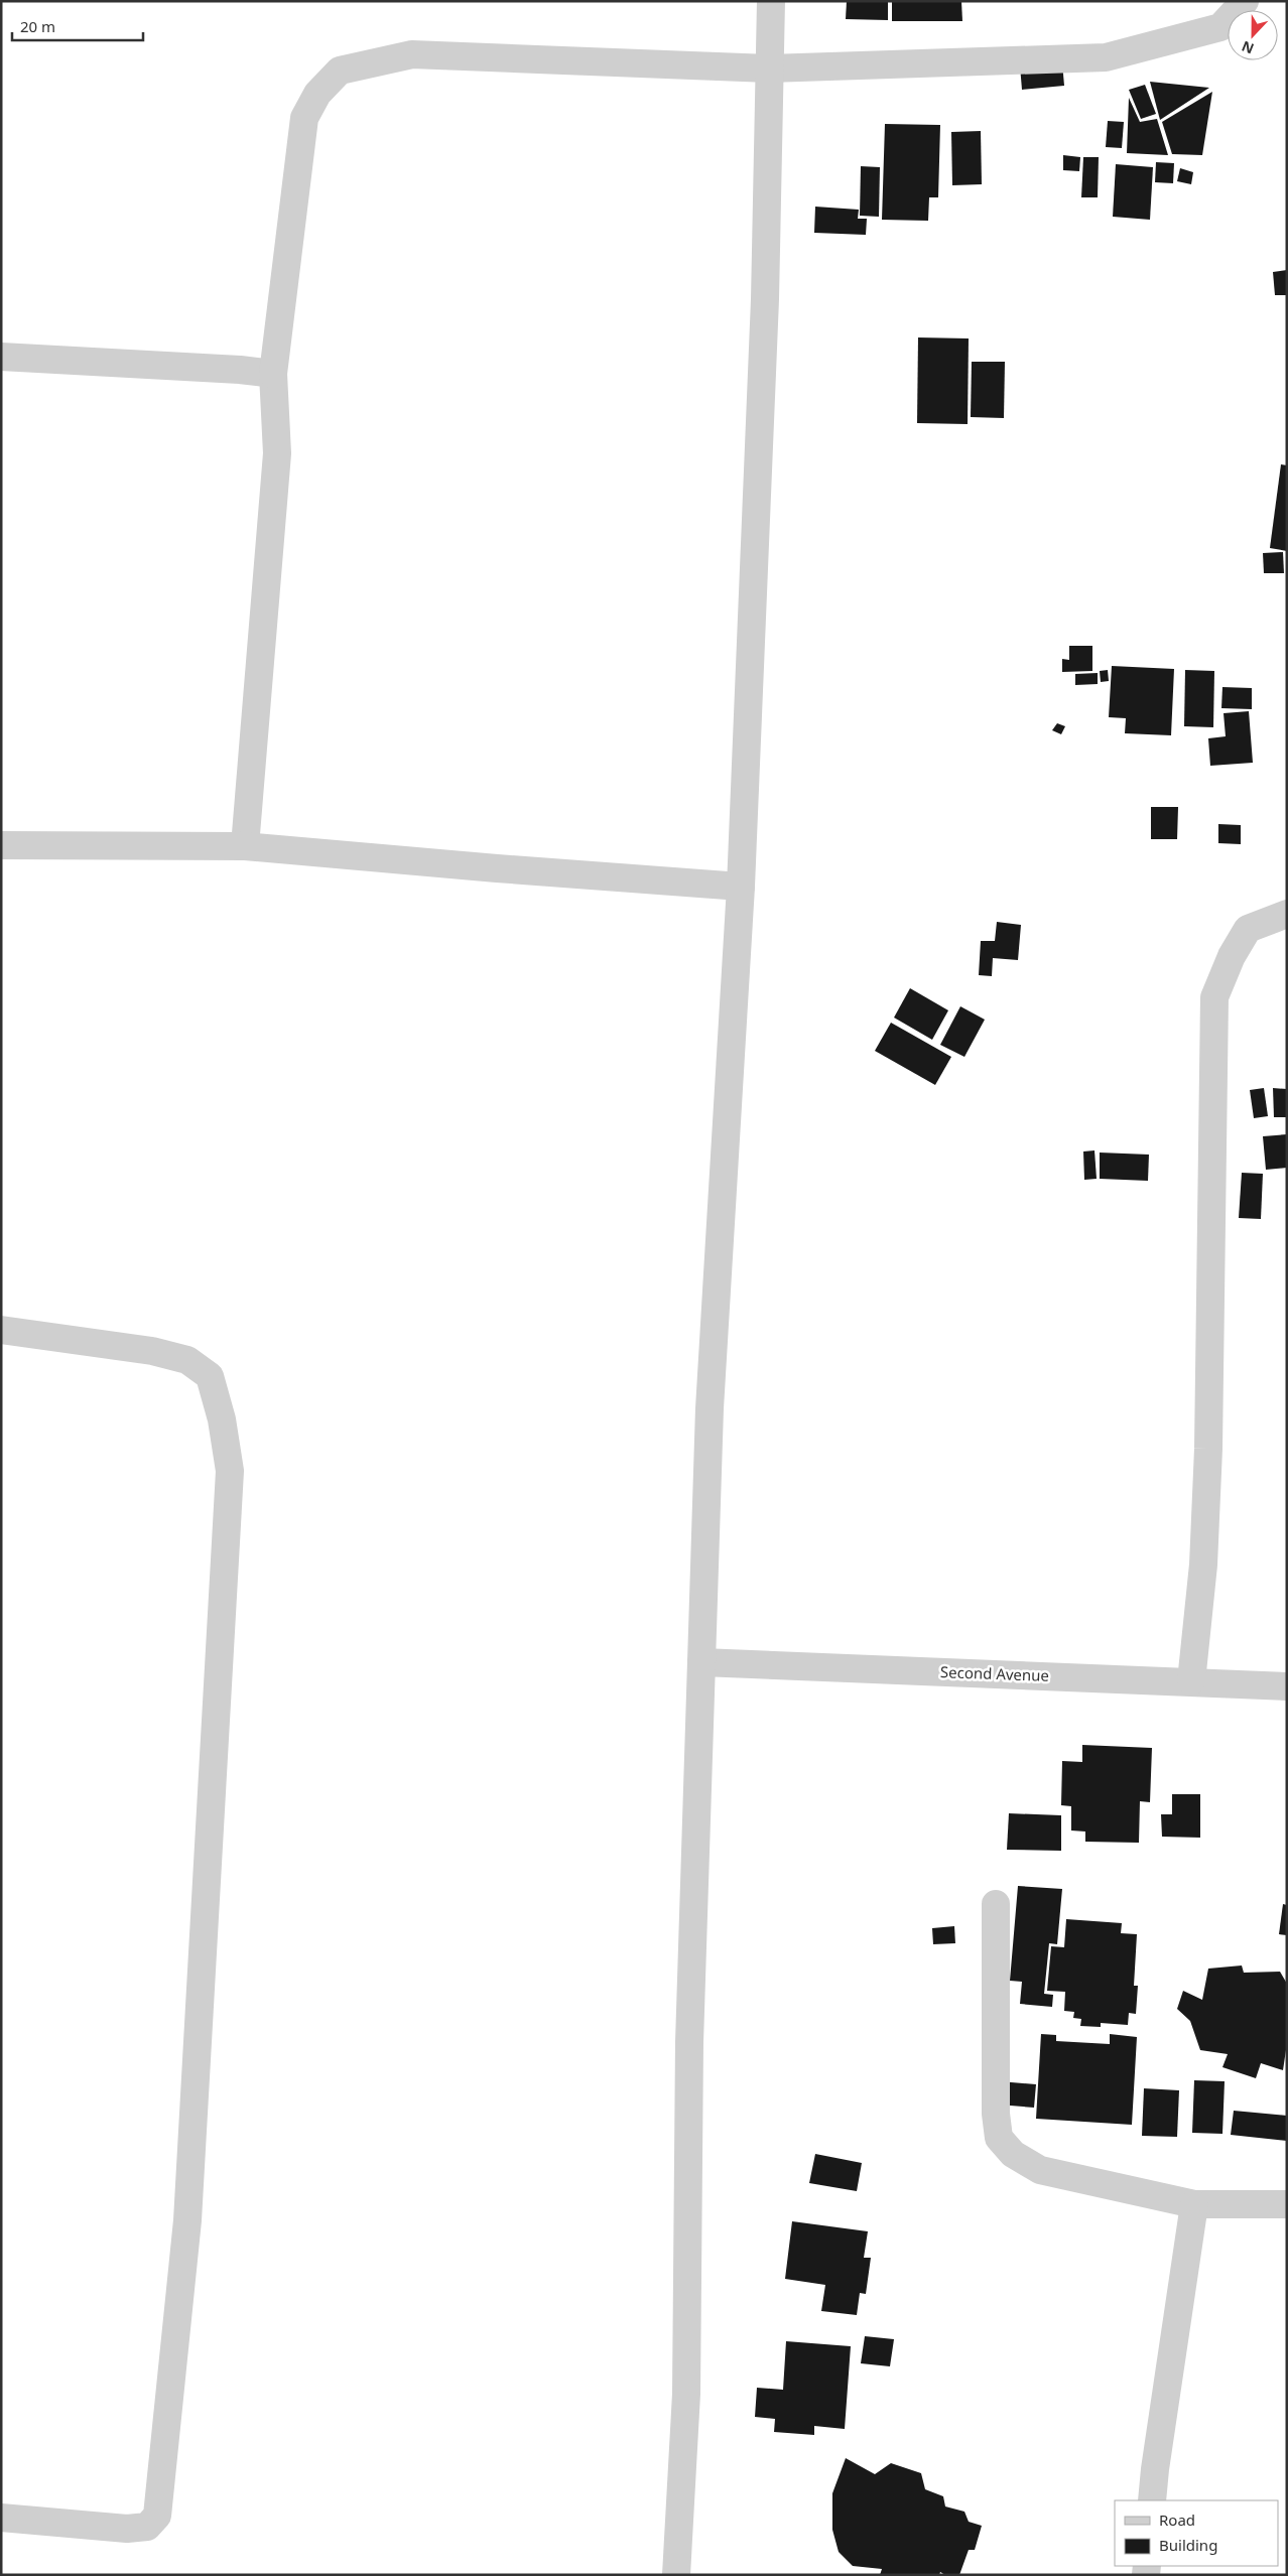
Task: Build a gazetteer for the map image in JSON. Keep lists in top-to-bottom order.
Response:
{
  "streets": {
    "street": ["Second Avenue"]
  },
  "legend": ["Road", "Building"],
  "scale_bar": "20 m",
  "north": "bottom"
}
